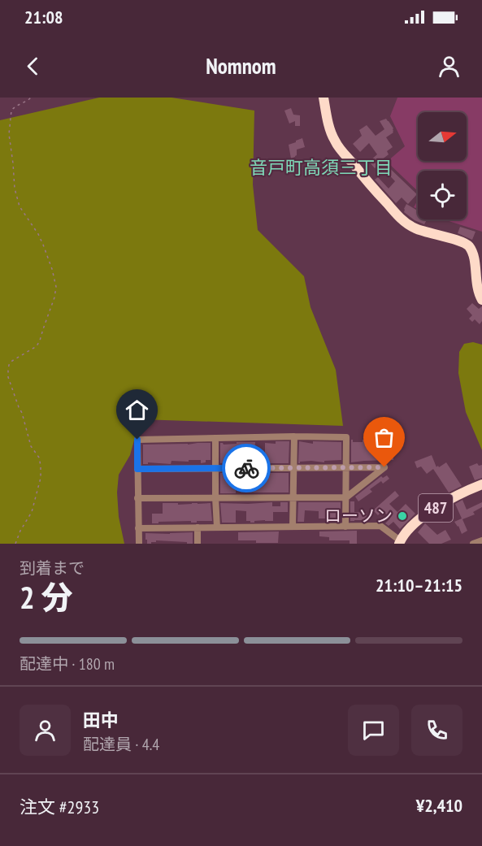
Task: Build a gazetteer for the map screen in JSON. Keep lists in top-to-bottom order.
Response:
{
  "streets": {
    "highway": ["487"]
  },
  "districts": ["音戸町高須三丁目"],
  "places": ["ローソン"],
  "north": "right",
  "page": {
    "status": "21:08",
    "header": "Nomnom",
    "heading": ["2 分", "到着まで", "21:10–21:15"],
    "panel": [
      "田中",
      "配達員 · 4.4",
      "注文 #2933",
      "¥2,410"
    ],
    "bar": "配達中 · 180 m"
  }
}
